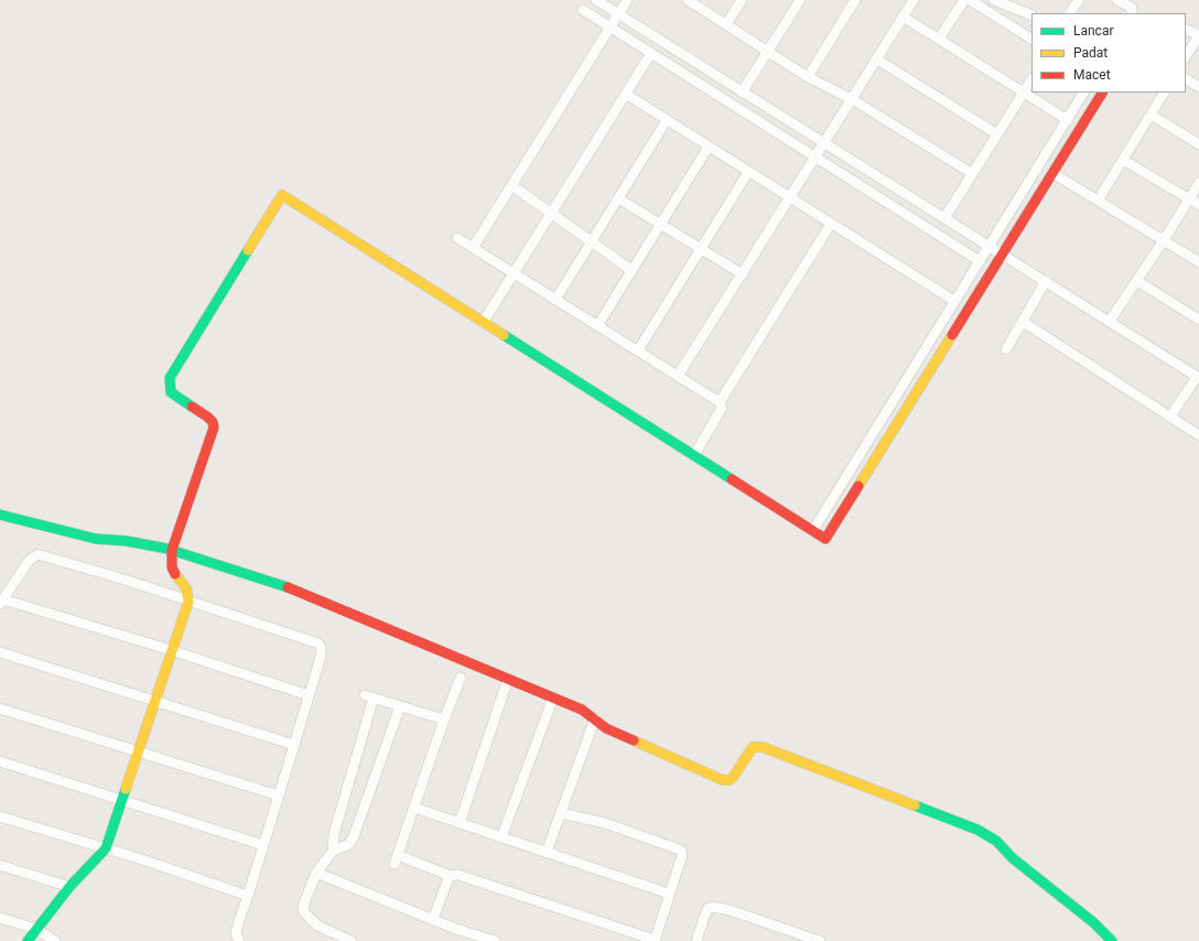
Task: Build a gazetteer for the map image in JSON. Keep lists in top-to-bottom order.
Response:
{
  "legend": ["Lancar", "Padat", "Macet"]
}
